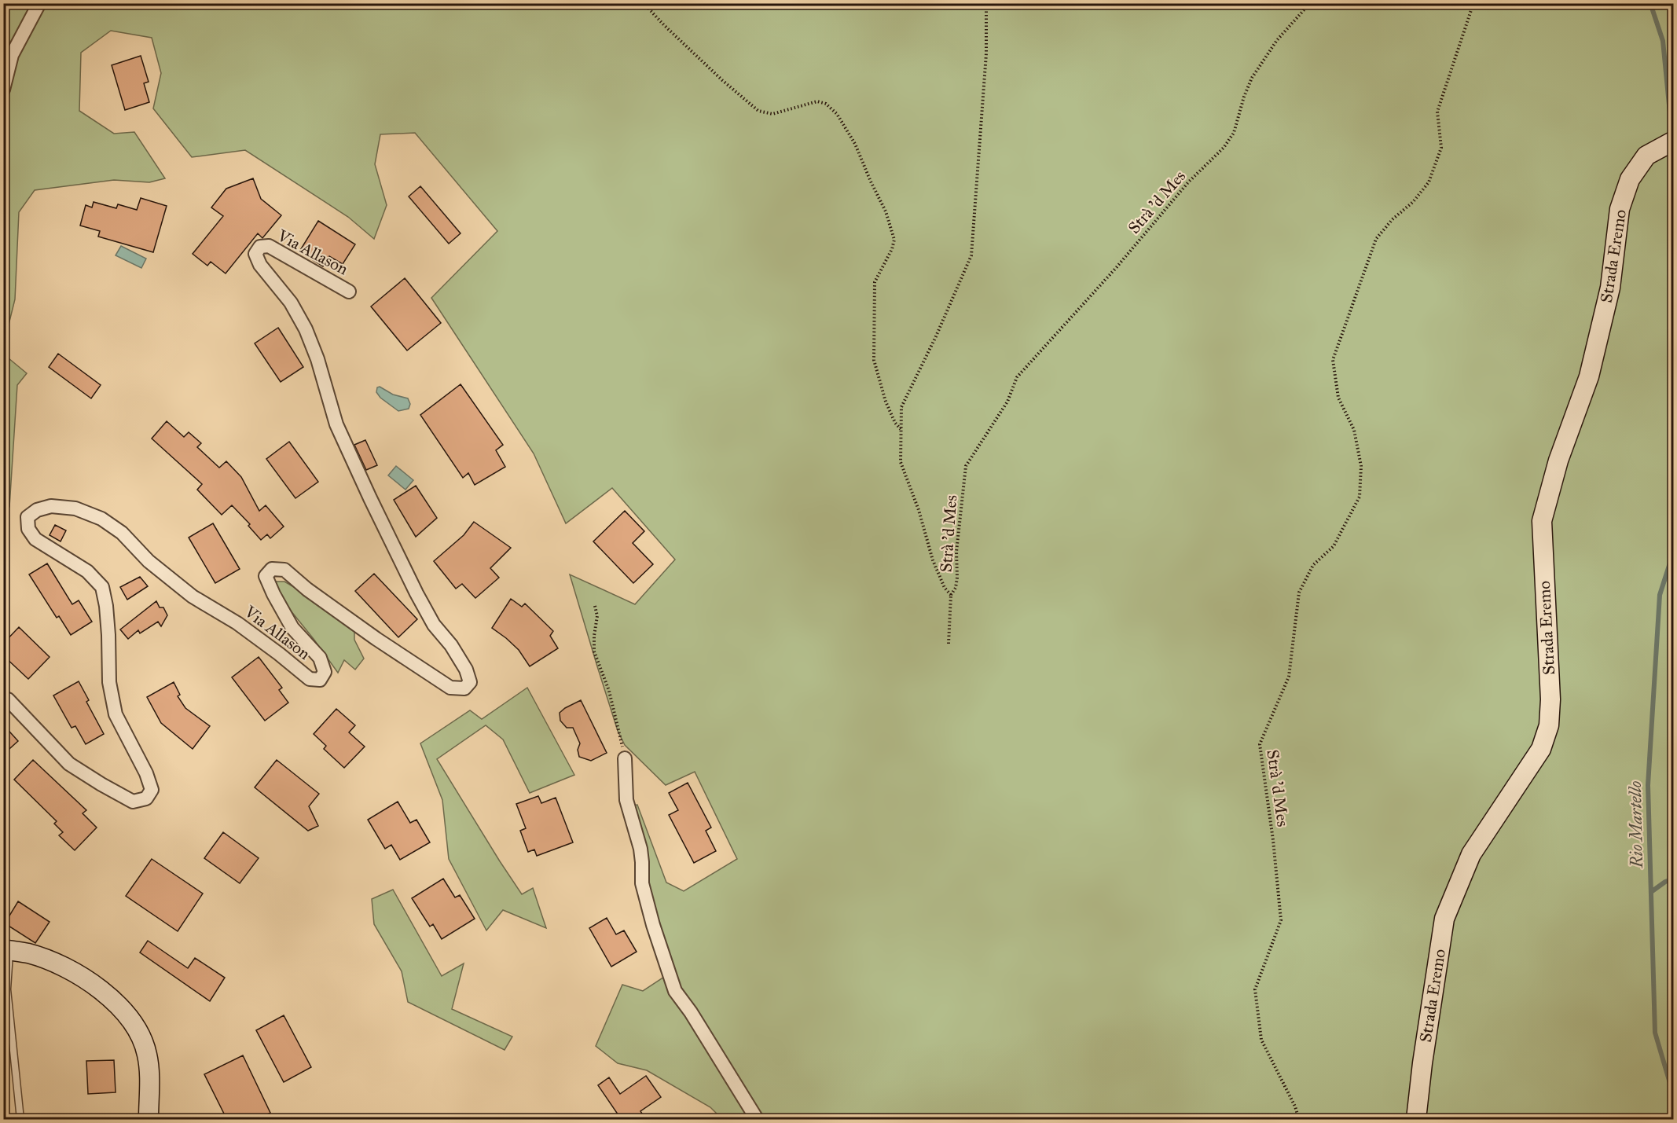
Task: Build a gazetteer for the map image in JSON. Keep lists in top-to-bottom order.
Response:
{
  "streets": {
    "main road": ["Strada Eremo"],
    "street": ["Via Allason"],
    "path": ["Strà 'd Mes"]
  },
  "water": ["Rio Martello"]
}
